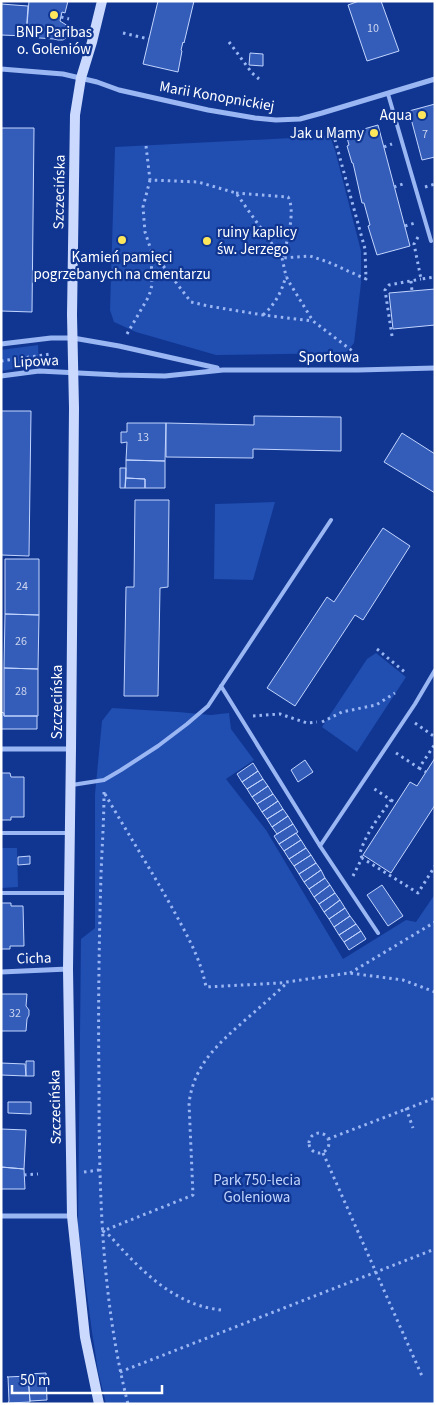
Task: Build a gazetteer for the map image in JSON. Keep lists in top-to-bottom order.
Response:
{
  "streets": {
    "street": [
      "Marii Konopnickiej",
      "Szczecińska",
      "Sportowa",
      "Lipowa",
      "Cicha"
    ]
  },
  "crossings": [
    ["Marii Konopnickiej", "Szczecińska"],
    ["Szczecińska", "Sportowa"],
    ["Szczecińska", "Lipowa"],
    ["Szczecińska", "Cicha"],
    ["Sportowa", "Lipowa"]
  ],
  "parks": ["Park 750-lecia Goleniowa"],
  "places": [
    "BNP Paribas o. Goleniów",
    "Aqua",
    "Jak u Mamy",
    "Kamień pamięci pogrzebanych na cmentarzu",
    "ruiny kaplicy św. Jerzego"
  ],
  "house_numbers": [
    "10",
    "7",
    "13",
    "24",
    "26",
    "28",
    "32"
  ],
  "scale_bar": "50 m"
}
